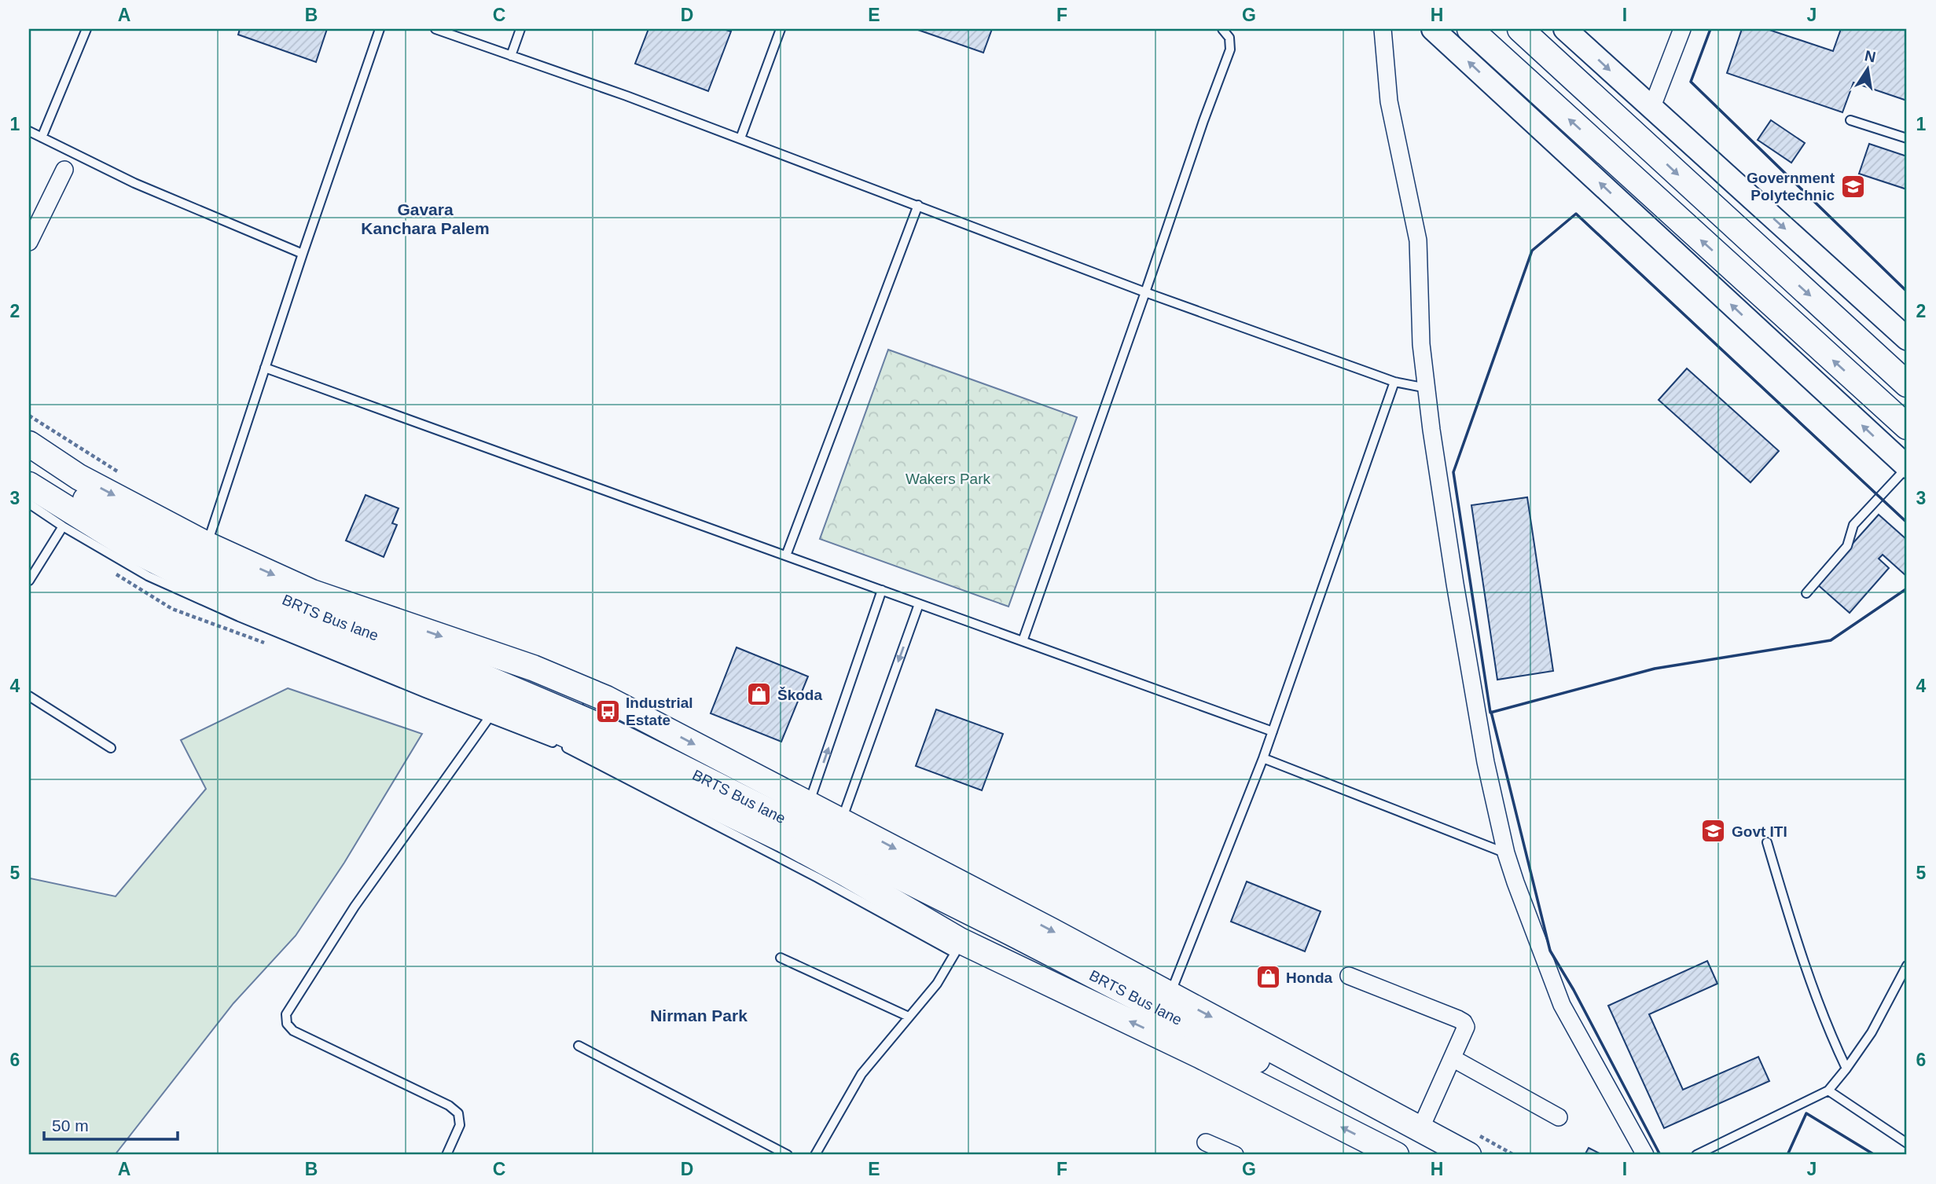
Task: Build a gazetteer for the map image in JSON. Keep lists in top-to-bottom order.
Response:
{
  "streets": {
    "main road": ["BRTS Bus lane"]
  },
  "districts": ["Gavara Kanchara Palem", "Nirman Park"],
  "parks": ["Wakers Park"],
  "places": {
    "school or university": ["Government Polytechnic", "Govt ITI"],
    "shop": ["Škoda", "Honda"],
    "bus stop": ["Industrial Estate"]
  },
  "scale_bar": "50 m",
  "north": "top",
  "grid": {
    "columns": [
      "A",
      "B",
      "C",
      "D",
      "E",
      "F",
      "G",
      "H",
      "I",
      "J"
    ],
    "rows": [
      "1",
      "2",
      "3",
      "4",
      "5",
      "6"
    ]
  }
}
